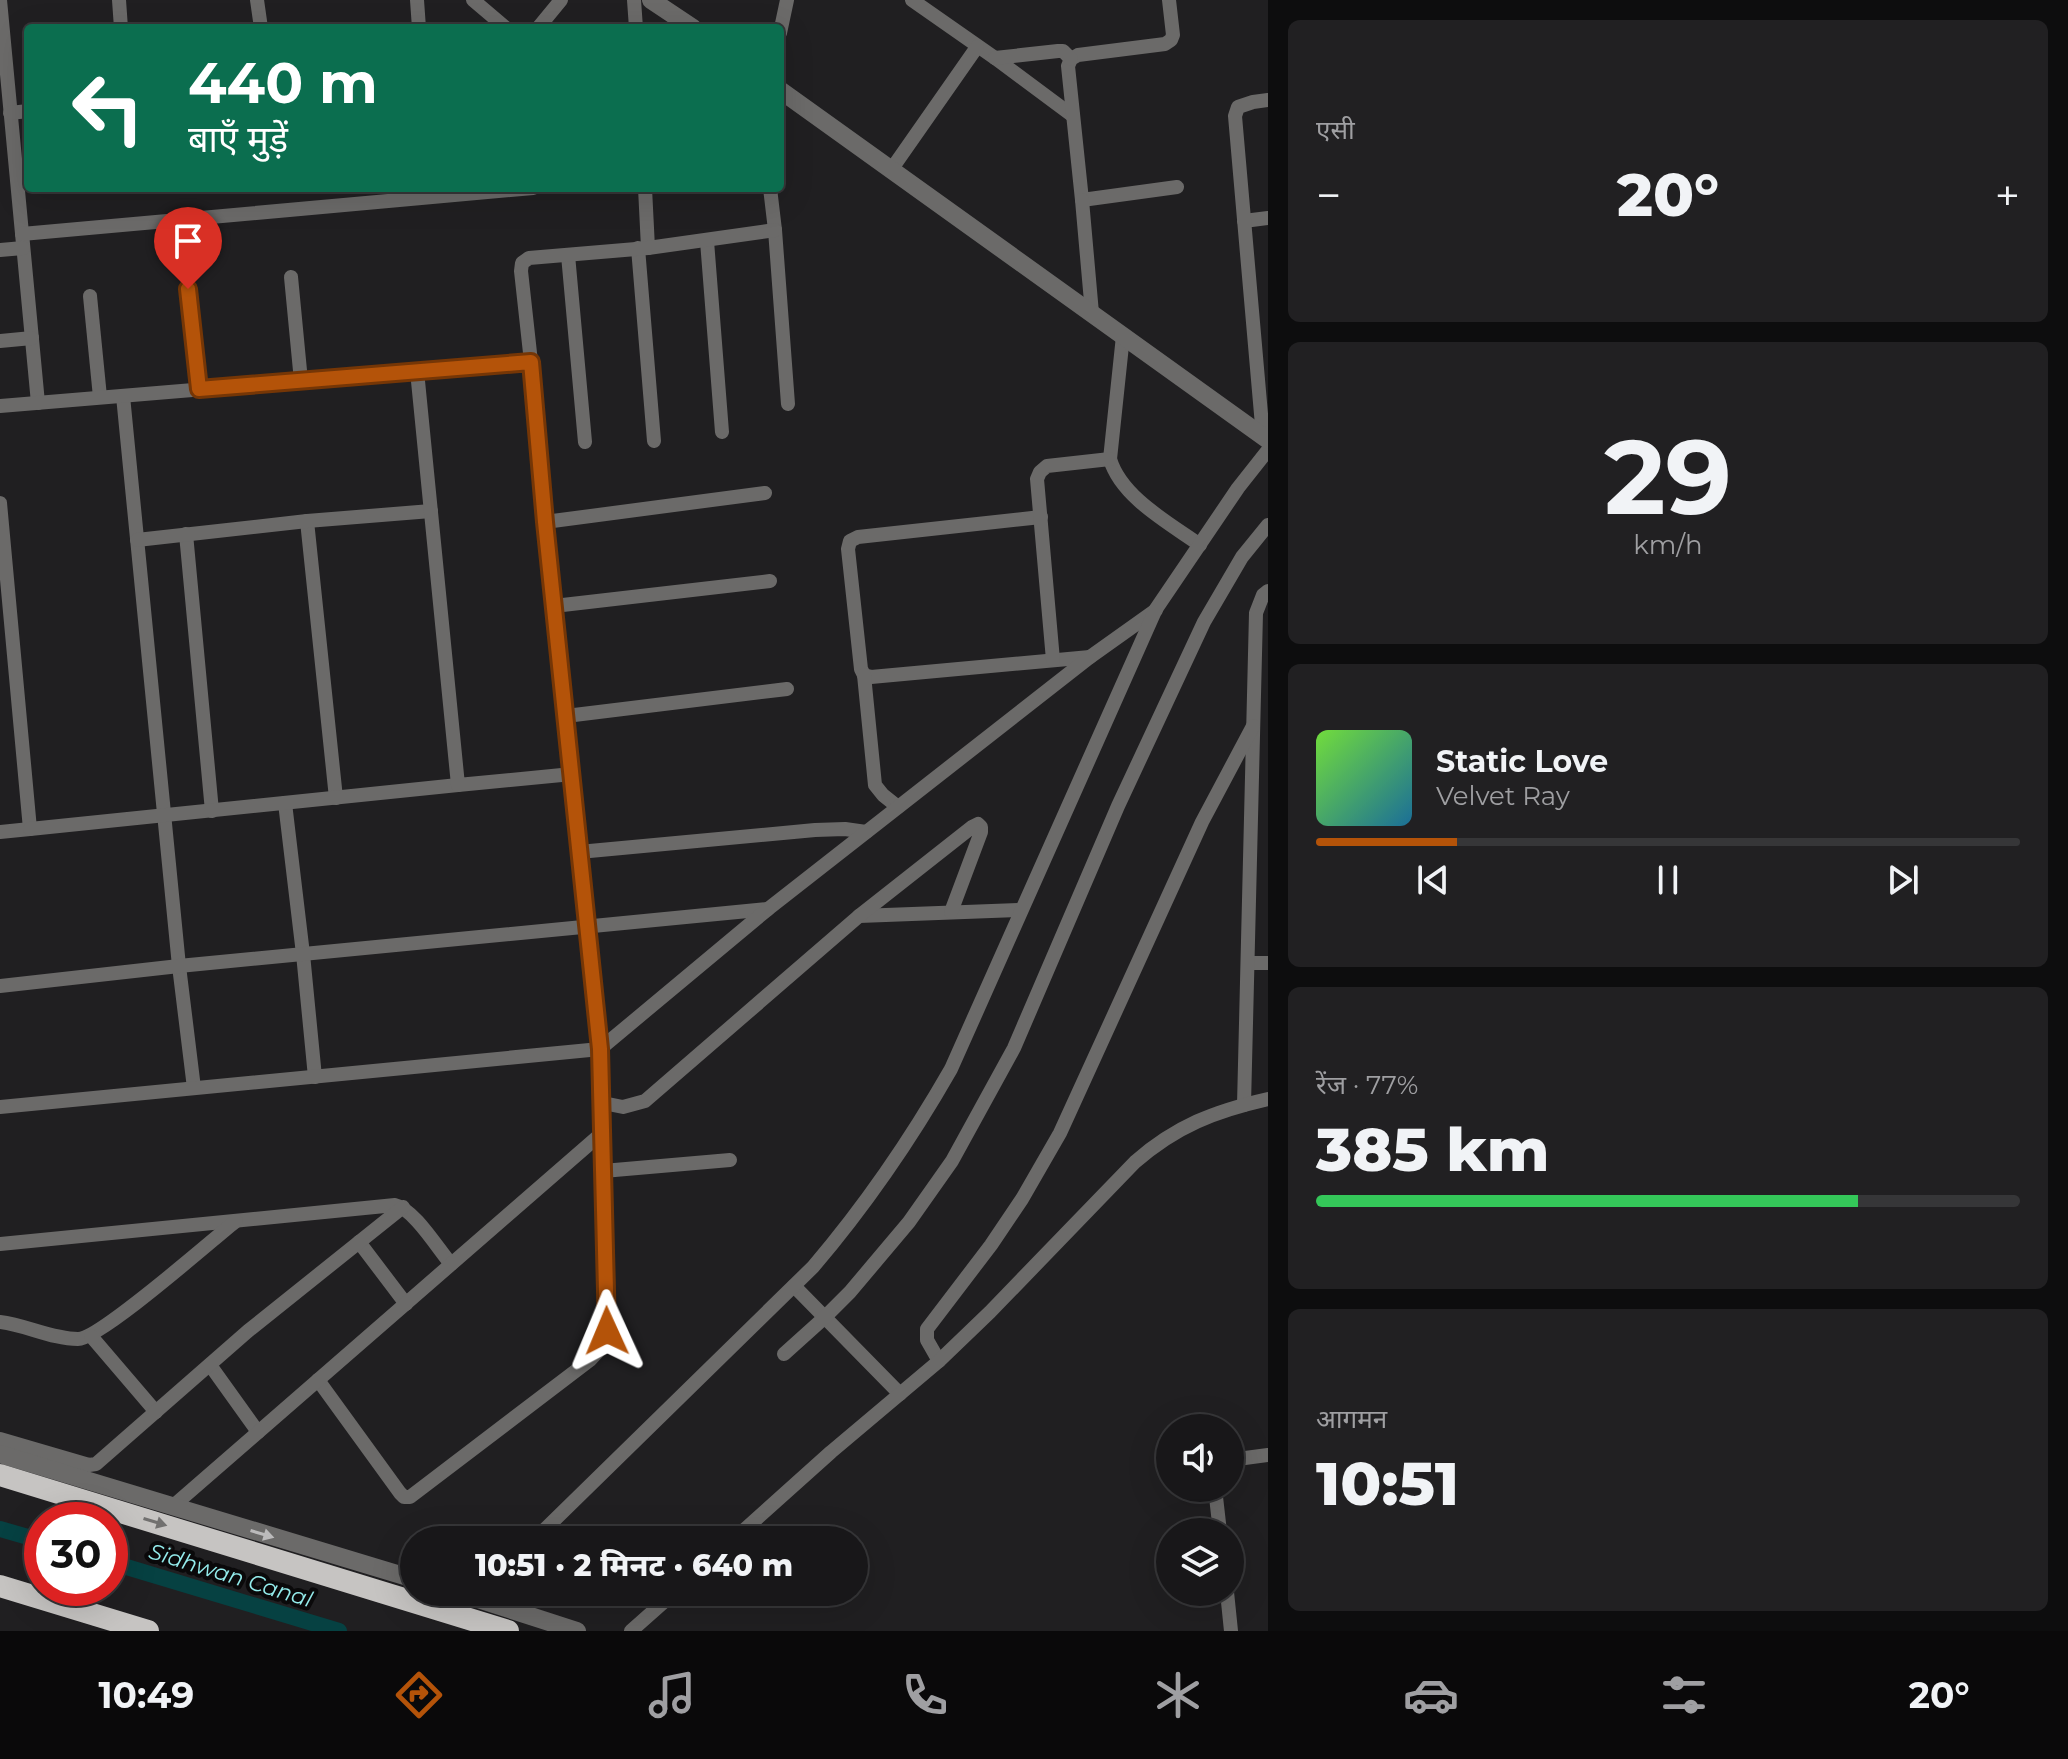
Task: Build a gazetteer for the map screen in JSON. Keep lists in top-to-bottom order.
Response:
{
  "water": ["Sidhwan Canal"],
  "page": {
    "tile": [
      "एसी",
      ["29", "km/h"],
      ["रेंज · 77%", "385 km"],
      ["आगमन", "10:51"]
    ],
    "turn": ["440 m", "बाएँ मुड़ें"],
    "heat": ["−", "20°", "+"],
    "song": ["Static Love", "Velvet Ray"],
    "limit": "30",
    "trip": "10:51 · 2 मिनट · 640 m",
    "tabs": ["10:49", "20°"]
  }
}
